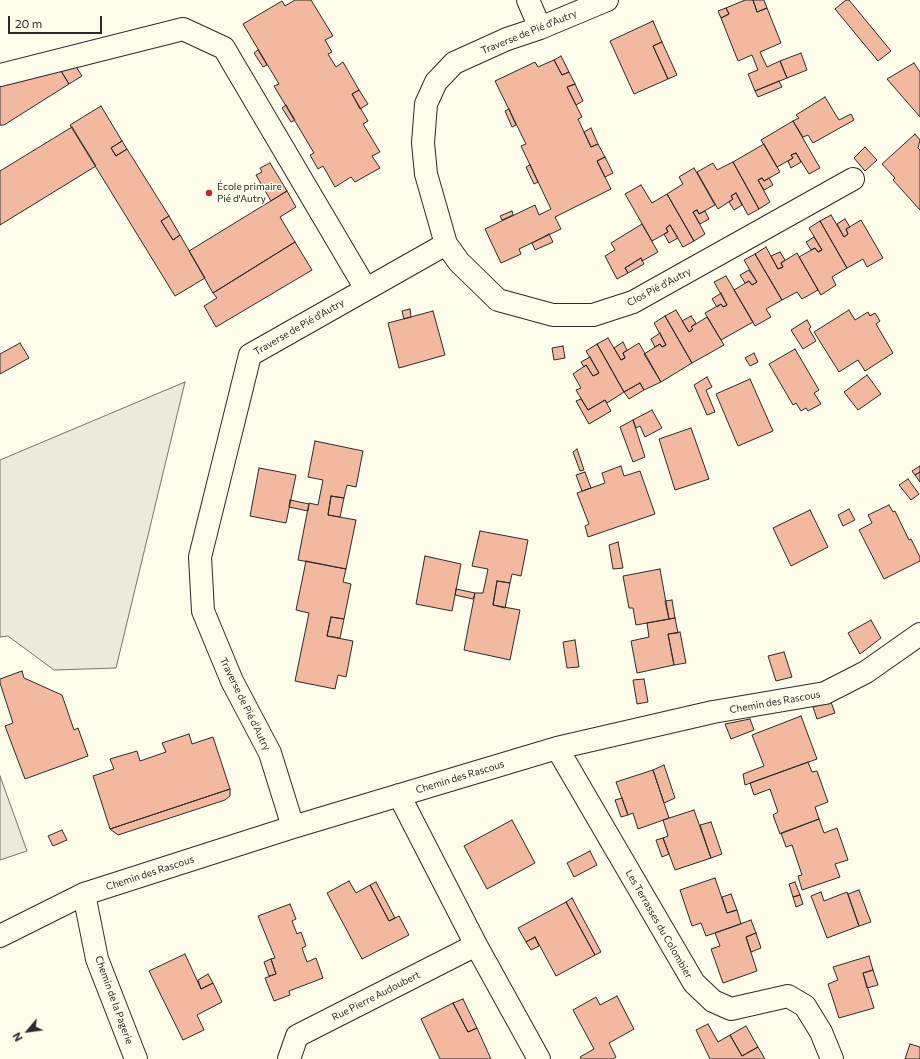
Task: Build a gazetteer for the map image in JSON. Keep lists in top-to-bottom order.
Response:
{
  "streets": {
    "street": [
      "Traverse de Pié d'Autry",
      "Clos Pié d'Autry",
      "Chemin des Rascous",
      "Les Terrasses du Colombier",
      "Rue Pierre Audoubert",
      "Chemin de la Pagerie"
    ]
  },
  "crossings": [
    ["Traverse de Pié d'Autry", "Clos Pié d'Autry"],
    ["Traverse de Pié d'Autry", "Chemin des Rascous"],
    ["Chemin des Rascous", "Les Terrasses du Colombier"],
    ["Chemin des Rascous", "Chemin de la Pagerie"]
  ],
  "places": ["École primaire Pié d'Autry"],
  "scale_bar": "20 m",
  "north": "bottom left"
}
